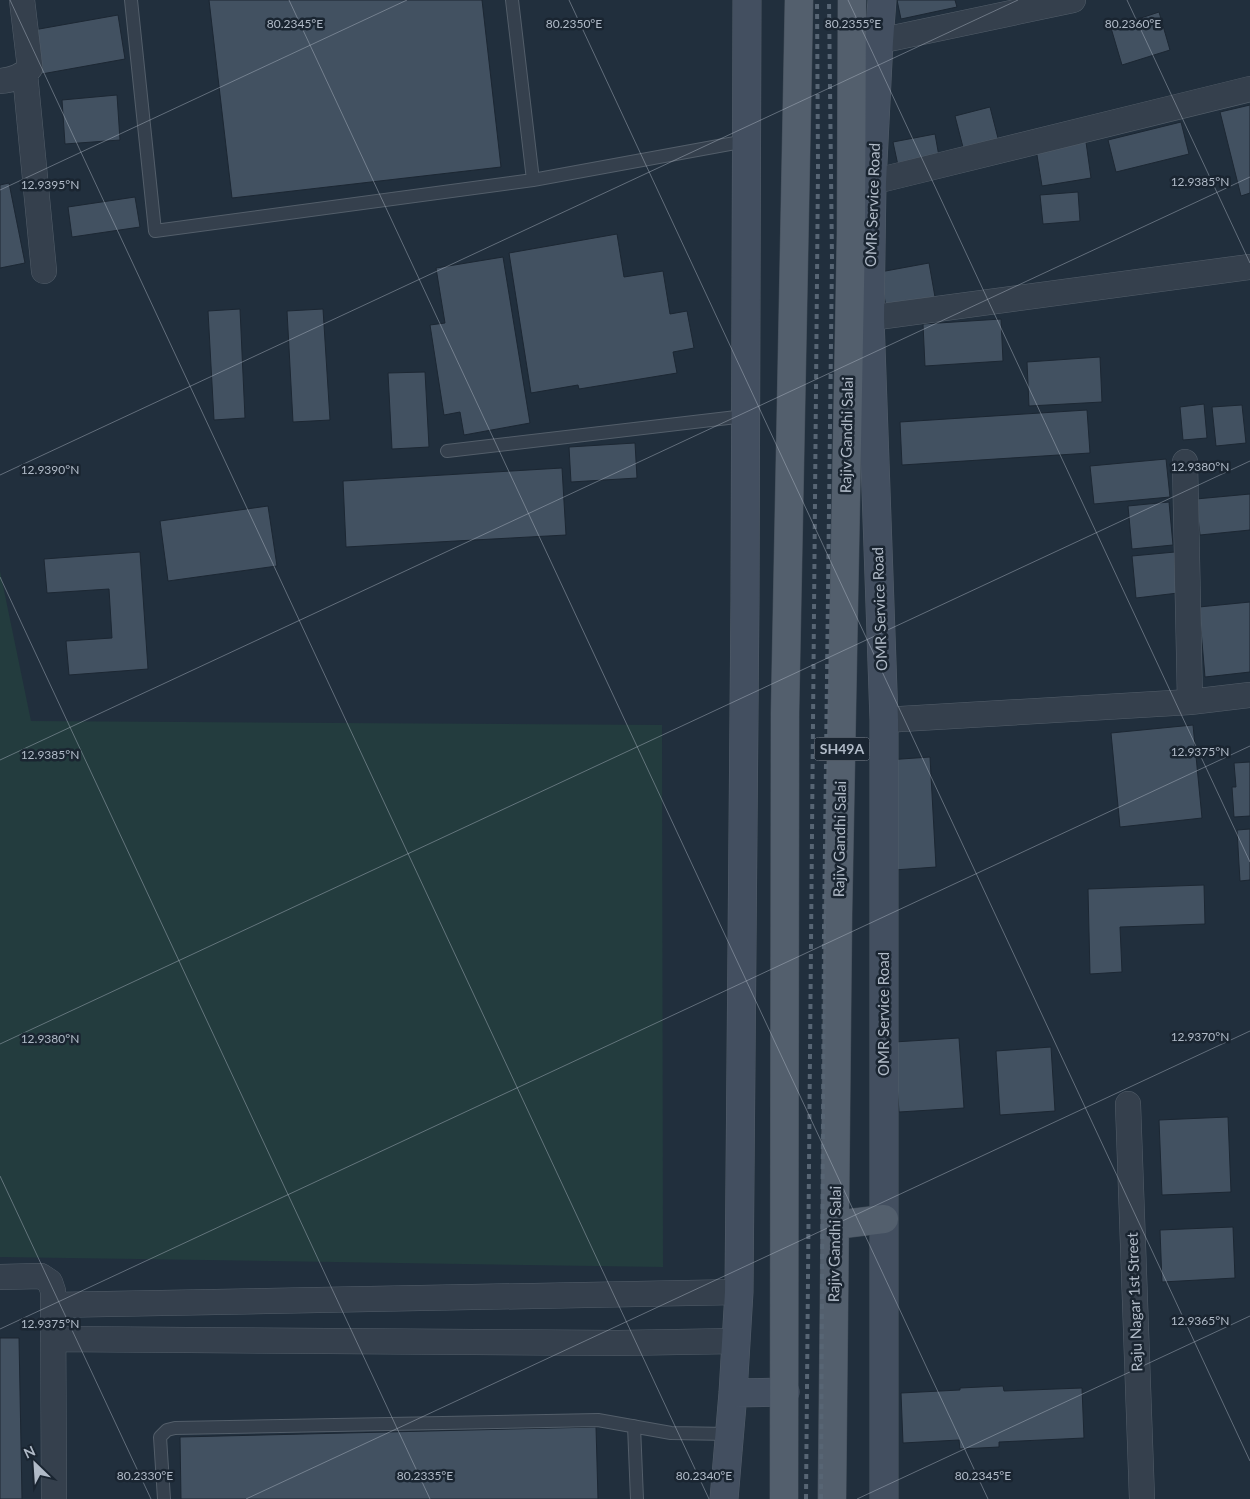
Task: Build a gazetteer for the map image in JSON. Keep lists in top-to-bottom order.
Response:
{
  "streets": {
    "main road": ["Rajiv Gandhi Salai", "SH49A"],
    "street": ["OMR Service Road", "Raju Nagar 1st Street"]
  },
  "north": "top left",
  "coordinates": [
    "80.2345°E",
    "80.2350°E",
    "80.2355°E",
    "80.2360°E",
    "12.9385°N",
    "12.9395°N",
    "12.9380°N",
    "12.9390°N",
    "12.9375°N",
    "12.9370°N",
    "12.9365°N",
    "80.2330°E",
    "80.2335°E",
    "80.2340°E"
  ]
}
